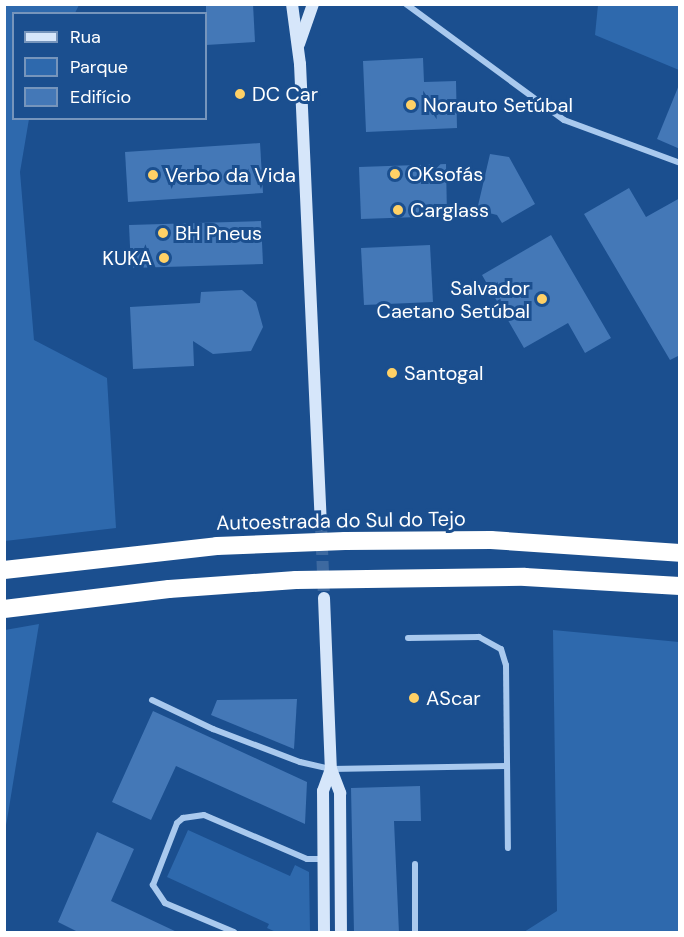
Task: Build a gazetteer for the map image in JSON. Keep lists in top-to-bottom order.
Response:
{
  "streets": {
    "highway": ["Autoestrada do Sul do Tejo"]
  },
  "places": [
    "DC Car",
    "Norauto Setúbal",
    "OKsofás",
    "Verbo da Vida",
    "Carglass",
    "BH Pneus",
    "KUKA",
    "Salvador Caetano Setúbal",
    "Santogal",
    "AScar"
  ],
  "legend": ["Rua", "Parque", "Edifício"]
}
